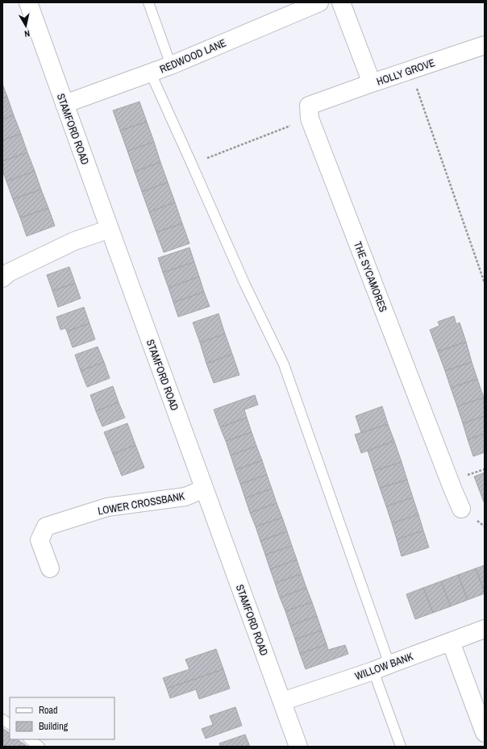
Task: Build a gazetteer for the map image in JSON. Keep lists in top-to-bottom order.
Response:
{
  "streets": {
    "street": [
      "REDWOOD LANE",
      "HOLLY GROVE",
      "STAMFORD ROAD",
      "THE SYCAMORES",
      "LOWER CROSSBANK",
      "WILLOW BANK"
    ]
  },
  "crossings": [
    ["REDWOOD LANE", "STAMFORD ROAD"],
    ["STAMFORD ROAD", "LOWER CROSSBANK"],
    ["STAMFORD ROAD", "WILLOW BANK"]
  ],
  "legend": ["Road", "Building"],
  "north": "bottom"
}
